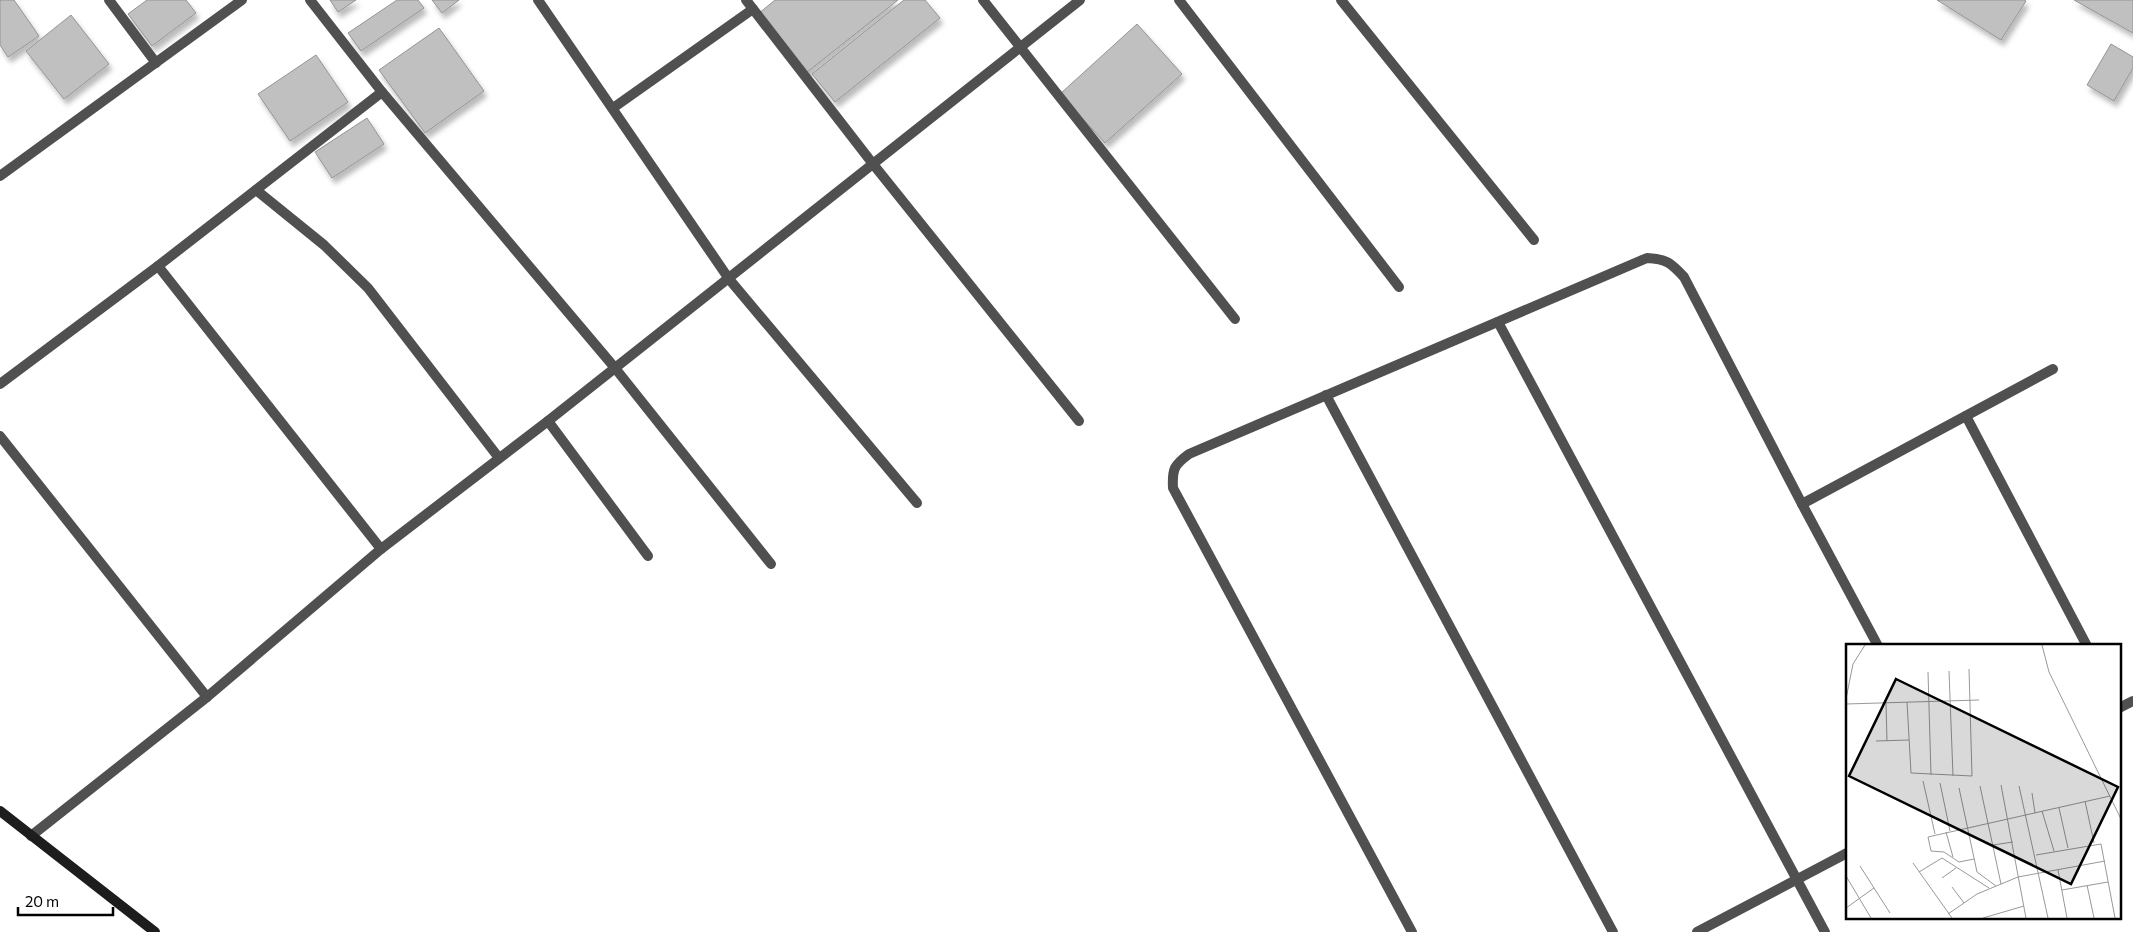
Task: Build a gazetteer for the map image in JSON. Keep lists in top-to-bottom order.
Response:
{
  "scale_bar": "20 m"
}
